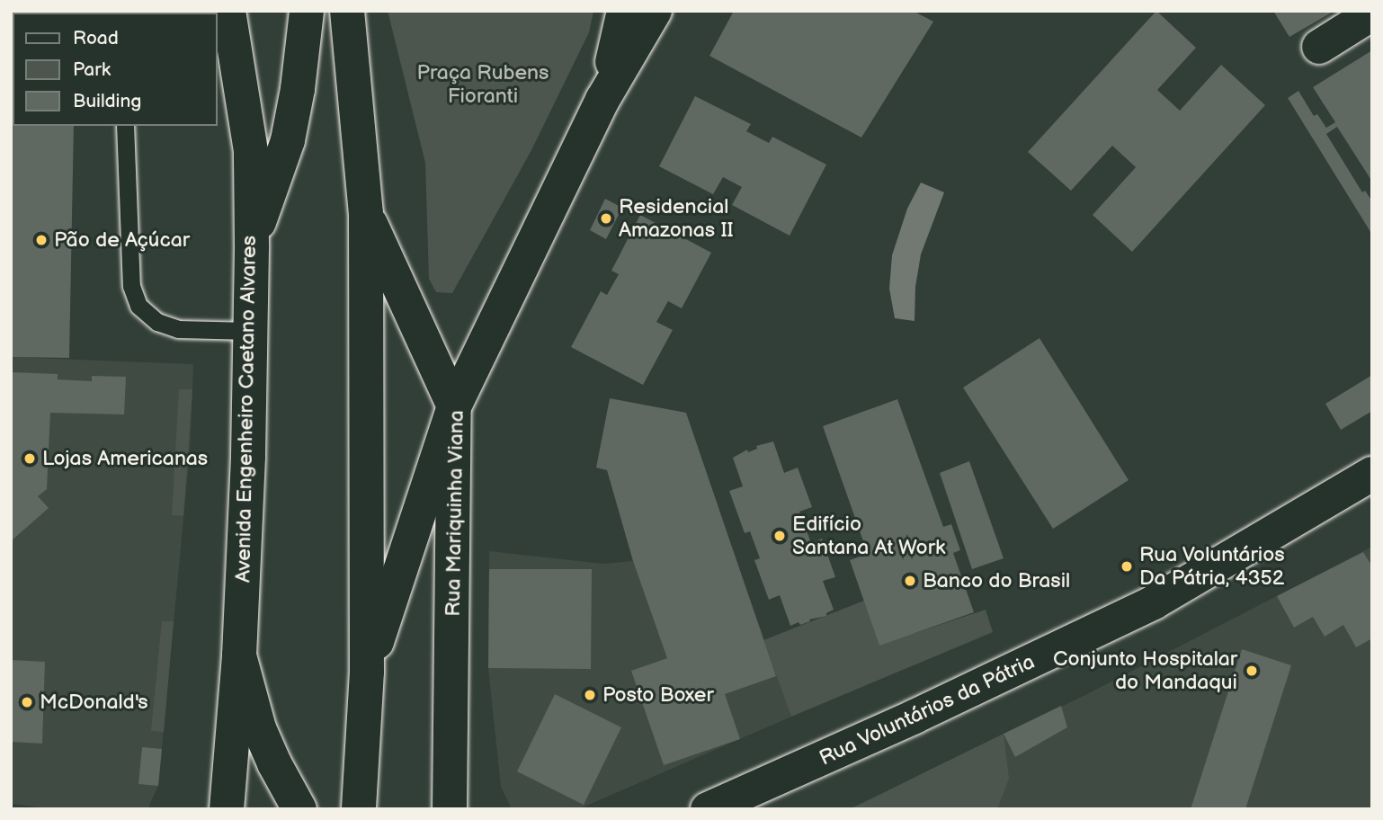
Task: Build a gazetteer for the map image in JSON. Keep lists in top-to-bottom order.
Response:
{
  "streets": {
    "street": ["Avenida Engenheiro Caetano Alvares", "Rua Mariquinha Viana", "Rua Voluntários da Pátria"]
  },
  "parks": ["Praça Rubens Fioranti"],
  "places": [
    "Residencial Amazonas II",
    "Pão de Açúcar",
    "Lojas Americanas",
    "Edifício Santana At Work",
    "Rua Voluntários Da Pátria, 4352",
    "Banco do Brasil",
    "Conjunto Hospitalar do Mandaqui",
    "Posto Boxer",
    "McDonald's"
  ],
  "legend": ["Road", "Park", "Building"]
}
